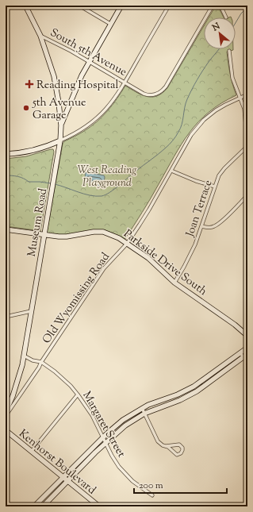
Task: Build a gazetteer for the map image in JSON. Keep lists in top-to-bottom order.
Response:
{
  "streets": {
    "street": [
      "South 5th Avenue",
      "Joan Terrace",
      "Museum Road",
      "Parkside Drive South",
      "Old Wyomissing Road",
      "Margaret Street",
      "Kenhorst Boulevard"
    ]
  },
  "crossings": [
    ["South 5th Avenue", "Museum Road"],
    ["Joan Terrace", "Parkside Drive South"],
    ["Joan Terrace", "Old Wyomissing Road"],
    ["Museum Road", "Parkside Drive South"],
    ["Museum Road", "Margaret Street"],
    ["Parkside Drive South", "Old Wyomissing Road"],
    ["Old Wyomissing Road", "Margaret Street"]
  ],
  "parks": ["West Reading Playground"],
  "places": {
    "health": ["Reading Hospital"],
    "other": ["5th Avenue Garage"]
  },
  "scale_bar": "200 m",
  "north": "top left"
}
